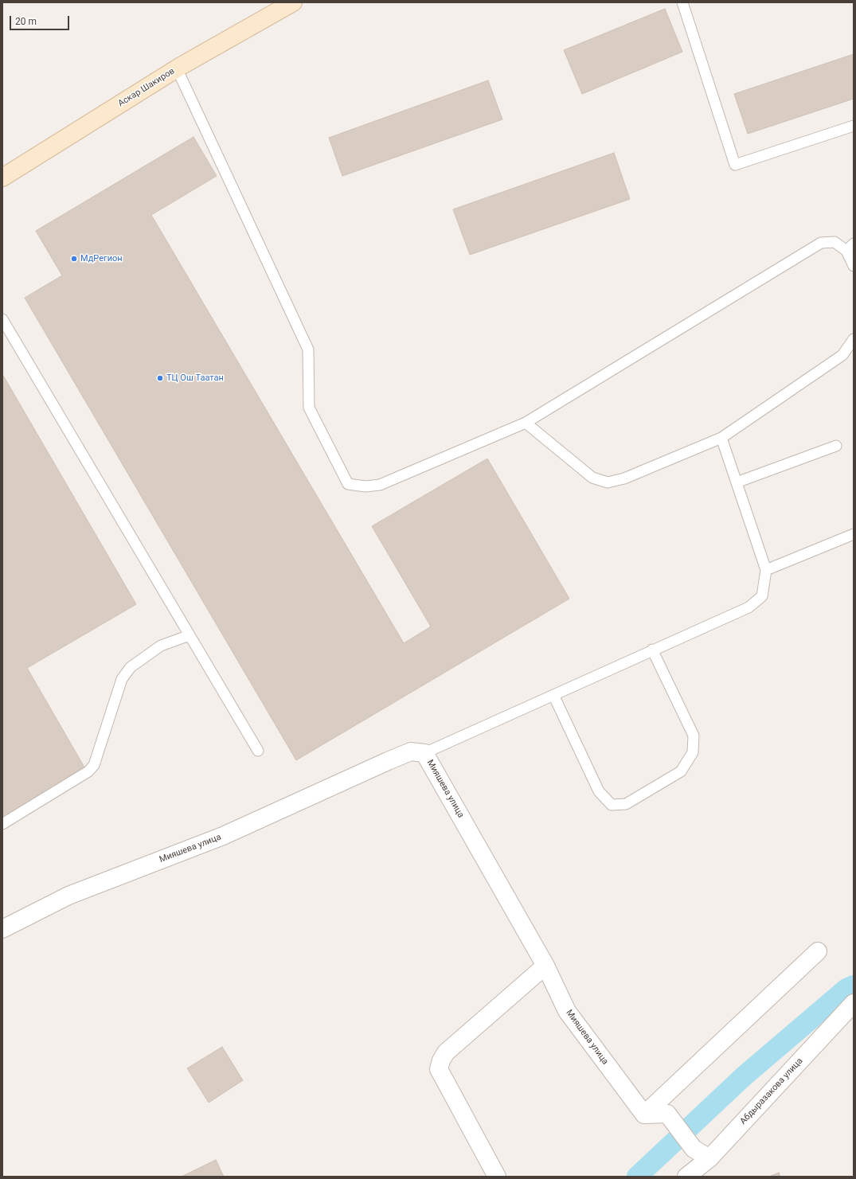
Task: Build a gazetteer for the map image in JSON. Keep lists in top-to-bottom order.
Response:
{
  "streets": {
    "main road": ["Аскар Шакиров"],
    "street": ["Мияшева улица", "Абдыразакова улица"]
  },
  "places": ["МдРегион", "ТЦ Ош Таатан"],
  "scale_bar": "20 m"
}
